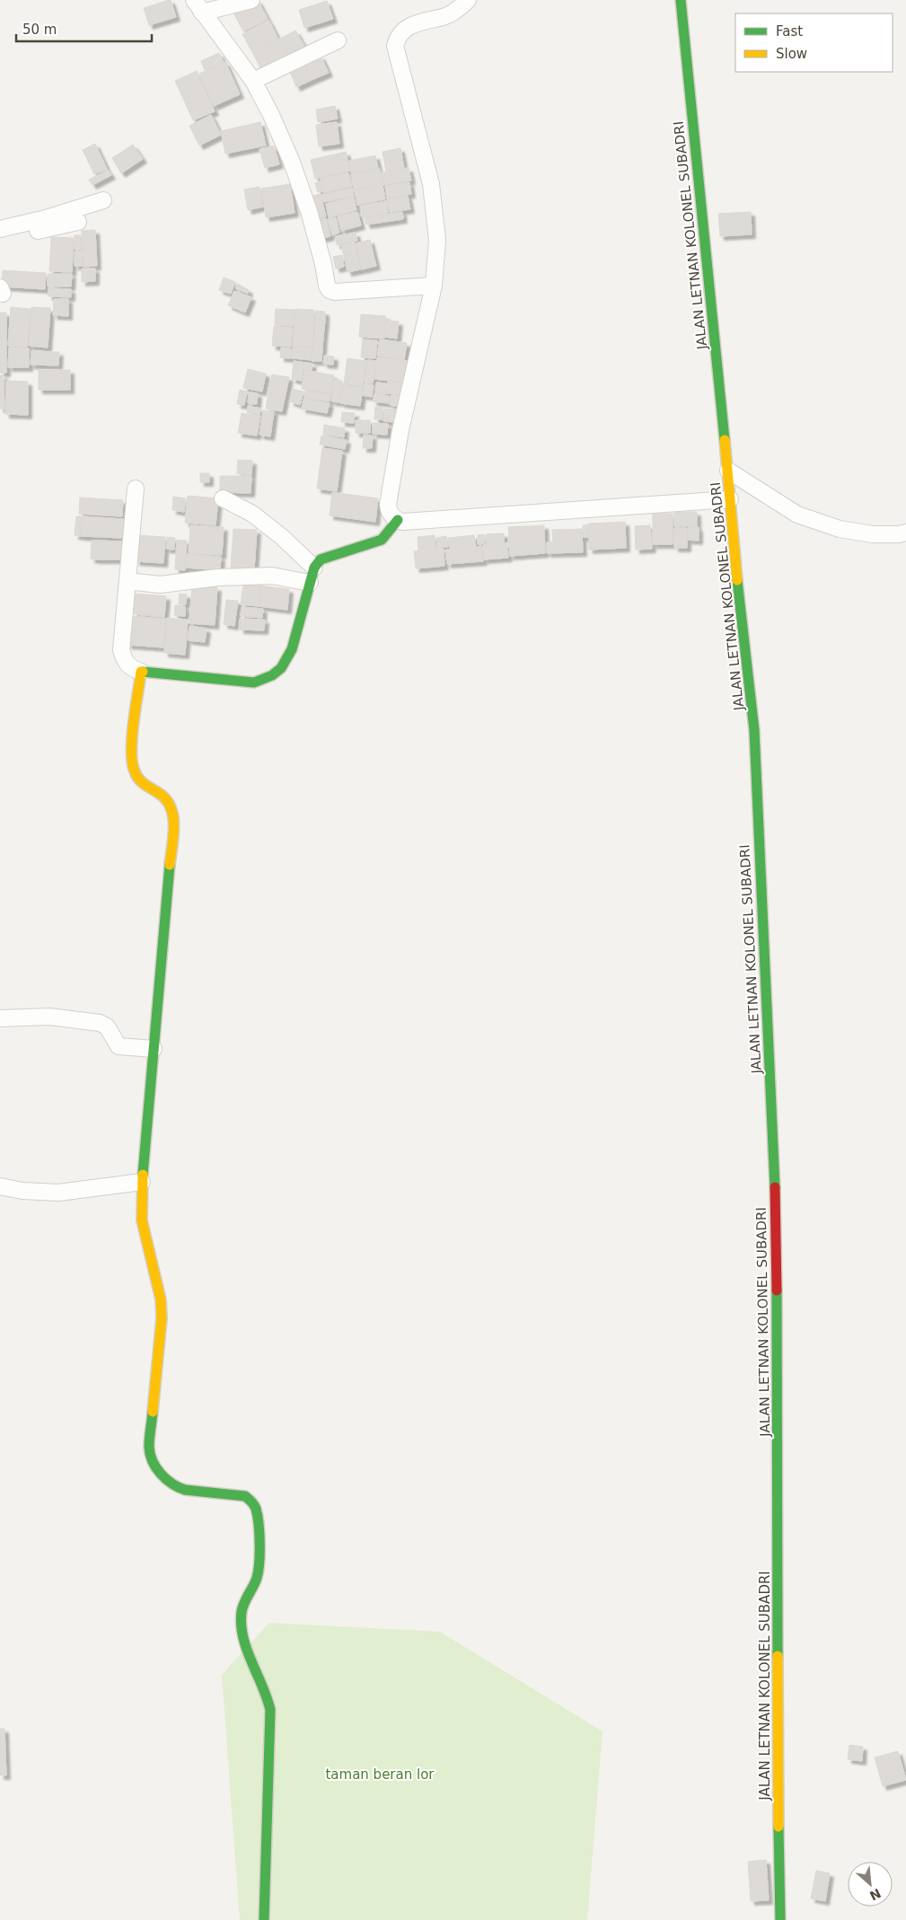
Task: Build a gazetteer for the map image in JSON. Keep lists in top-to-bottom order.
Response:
{
  "streets": {
    "main road": ["JALAN LETNAN KOLONEL SUBADRI"]
  },
  "parks": ["taman beran lor"],
  "legend": ["Fast", "Slow"],
  "scale_bar": "50 m",
  "north": "bottom right"
}
